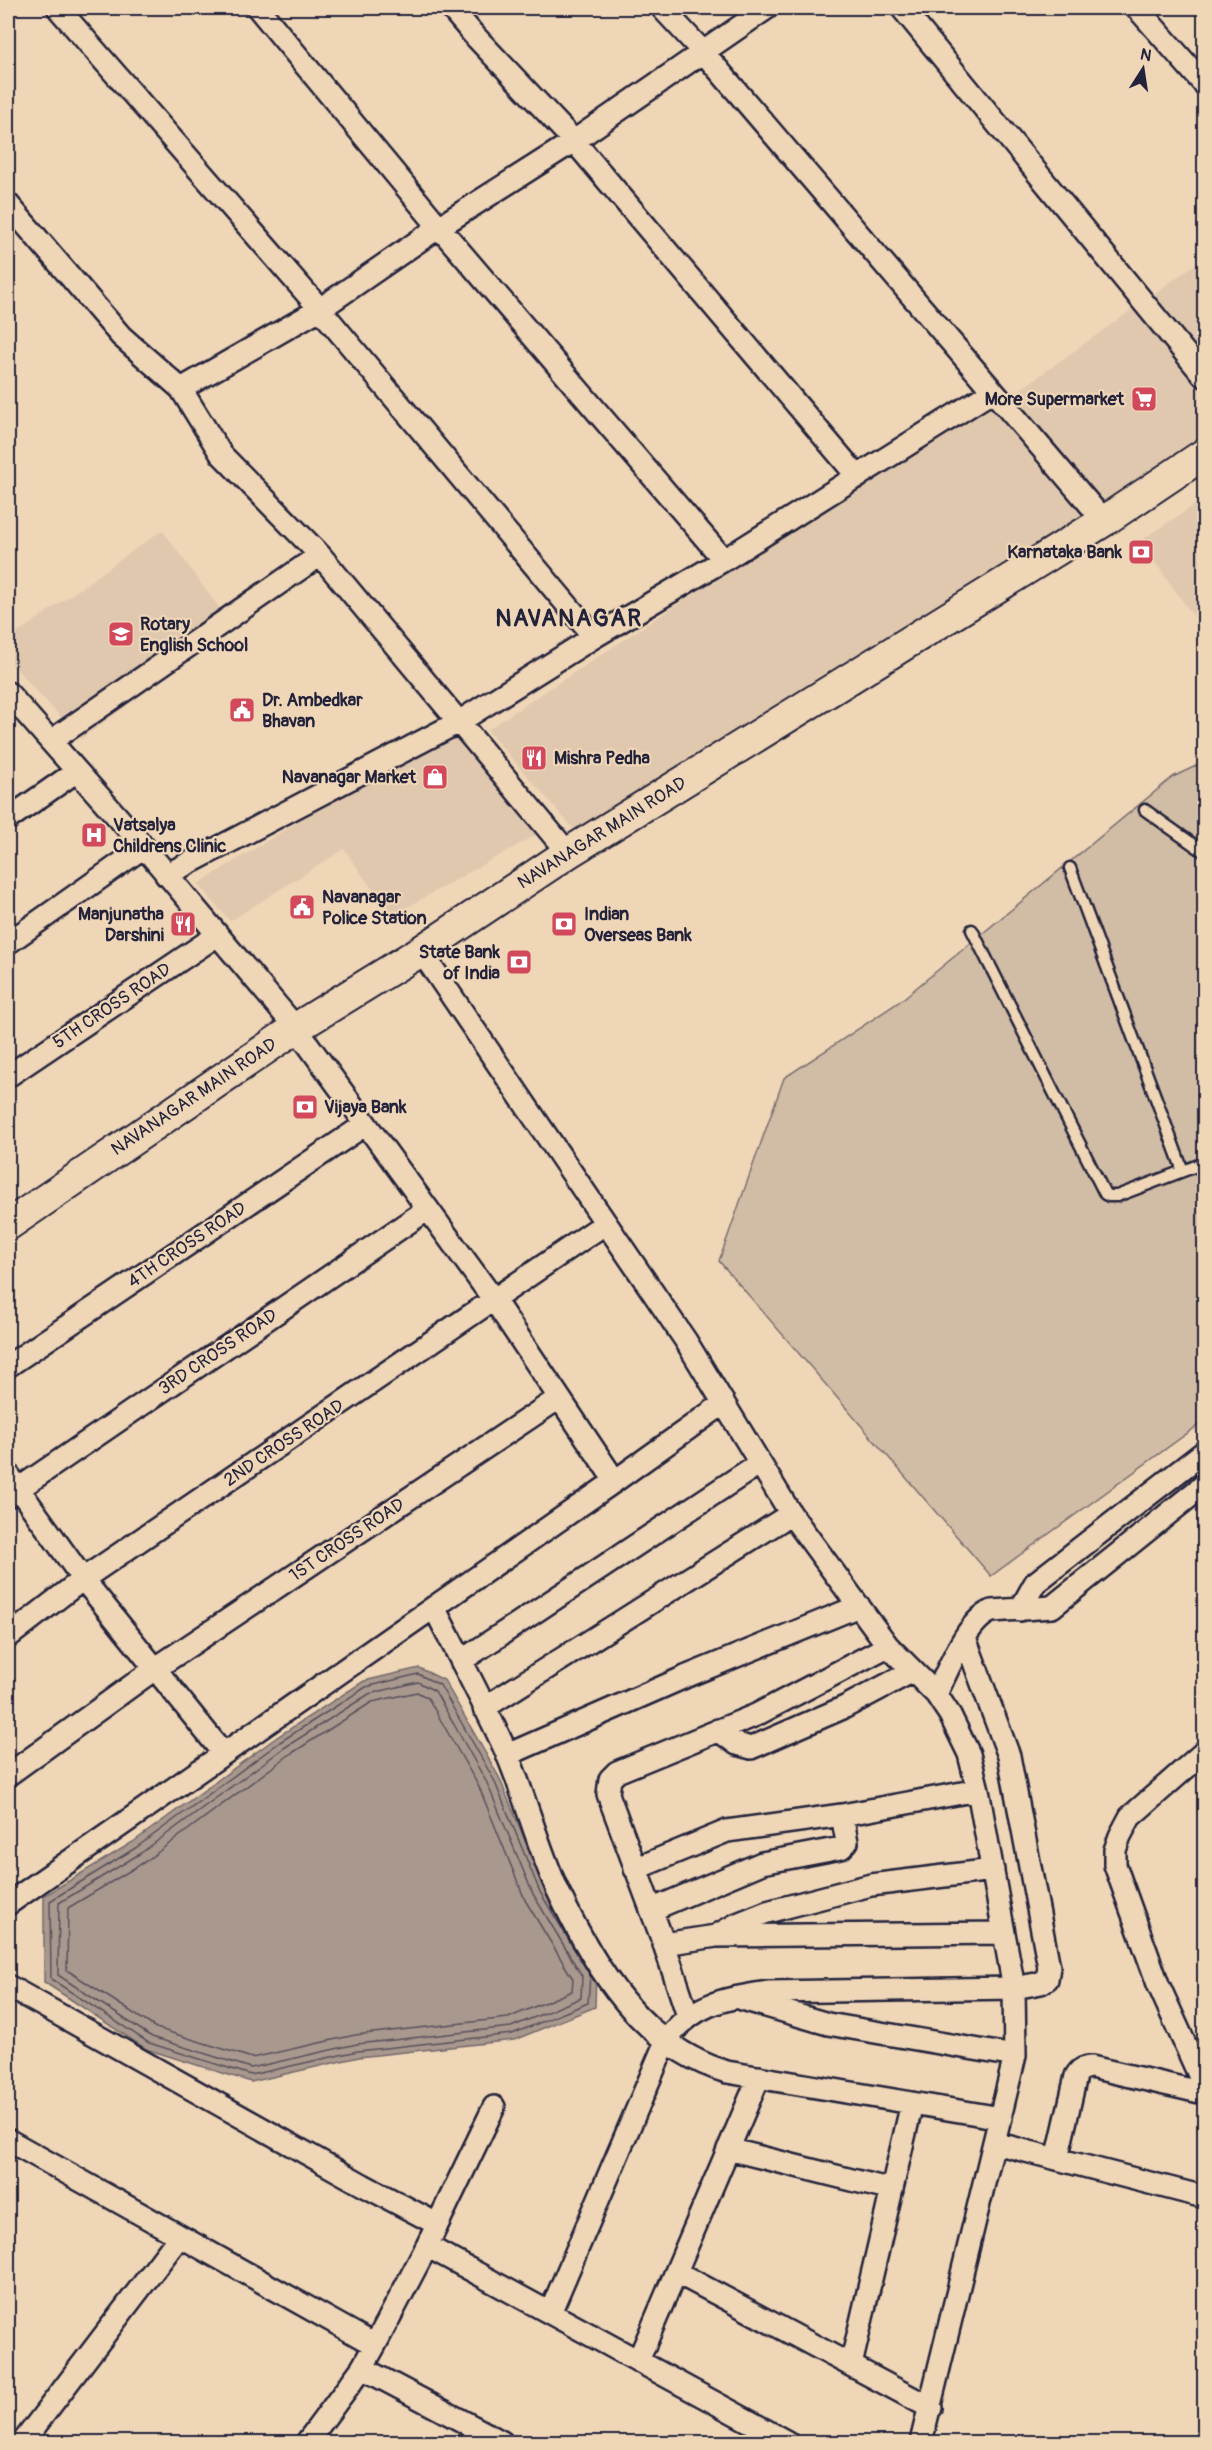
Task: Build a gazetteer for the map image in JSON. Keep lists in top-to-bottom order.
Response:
{
  "streets": {
    "main road": ["NAVANAGAR MAIN ROAD"],
    "street": [
      "5TH CROSS ROAD",
      "4TH CROSS ROAD",
      "3RD CROSS ROAD",
      "2ND CROSS ROAD",
      "1ST CROSS ROAD"
    ]
  },
  "districts": ["NAVANAGAR"],
  "places": {
    "supermarket": ["More Supermarket"],
    "bank": [
      "Karnataka Bank",
      "Indian Overseas Bank",
      "State Bank of India",
      "Vijaya Bank"
    ],
    "school or university": ["Rotary English School"],
    "public building": ["Dr. Ambedkar Bhavan", "Navanagar Police Station"],
    "restaurant": ["Mishra Pedha", "Manjunatha Darshini"],
    "shop": ["Navanagar Market"],
    "hospital": ["Vatsalya Childrens Clinic"]
  },
  "north": "top"
}
